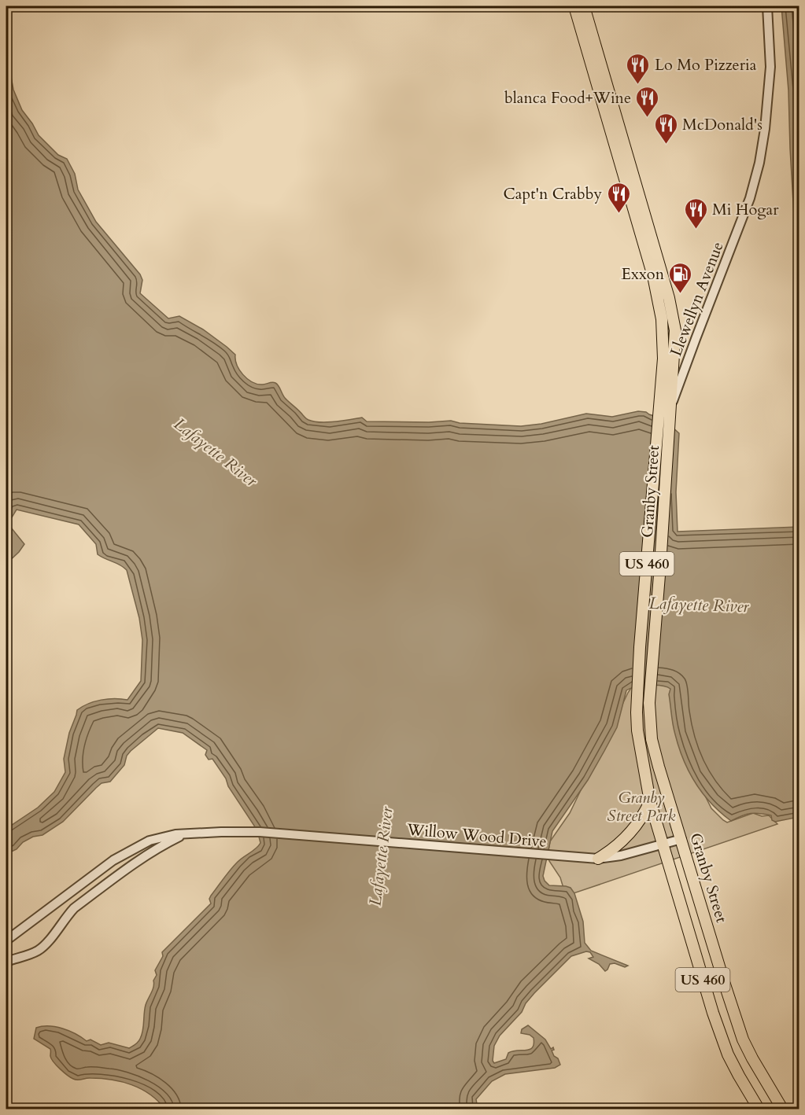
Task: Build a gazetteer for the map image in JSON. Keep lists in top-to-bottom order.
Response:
{
  "streets": {
    "main road": ["Granby Street", "US 460"],
    "street": ["Llewellyn Avenue", "Willow Wood Drive"]
  },
  "crossings": [
    ["Llewellyn Avenue", "Granby Street"],
    ["Granby Street", "Willow Wood Drive"]
  ],
  "water": ["Lafayette River"],
  "parks": ["Granby Street Park"],
  "places": {
    "restaurant": [
      "Lo Mo Pizzeria",
      "blanca Food+Wine",
      "McDonald's",
      "Capt'n Crabby",
      "Mi Hogar"
    ],
    "fuel station": ["Exxon"]
  }
}
